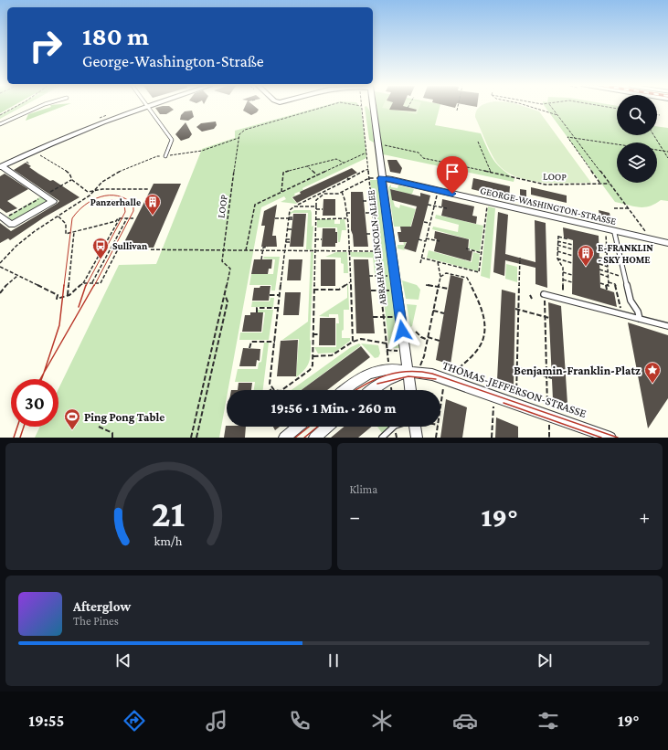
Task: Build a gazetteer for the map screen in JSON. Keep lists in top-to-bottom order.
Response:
{
  "streets": {
    "street": ["GEORGE-WASHINGTON-STRASSE", "ABRAHAM-LINCOLN-ALLEE", "THOMAS-JEFFERSON-STRASSE"],
    "path": ["LOOP"]
  },
  "crossings": [
    ["LOOP", "ABRAHAM-LINCOLN-ALLEE"],
    ["GEORGE-WASHINGTON-STRASSE", "ABRAHAM-LINCOLN-ALLEE"],
    ["ABRAHAM-LINCOLN-ALLEE", "THOMAS-JEFFERSON-STRASSE"]
  ],
  "places": {
    "building": ["Panzerhalle", "E-FRANKLIN - SKY HOME"],
    "bus stop": ["Sullivan"],
    "place": ["Benjamin-Franklin-Platz"],
    "sports": ["Ping Pong Table"]
  },
  "page": {
    "turn": ["180 m", "George-Washington-Straße"],
    "limit": "30",
    "trip": "19:56 · 1 Min. · 260 m",
    "tile": "Klima",
    "heat": ["−", "19°", "+"],
    "song": ["Afterglow", "The Pines"],
    "tabs": ["19:55", "19°"],
    "gauge": ["21", "km/h"]
  }
}
